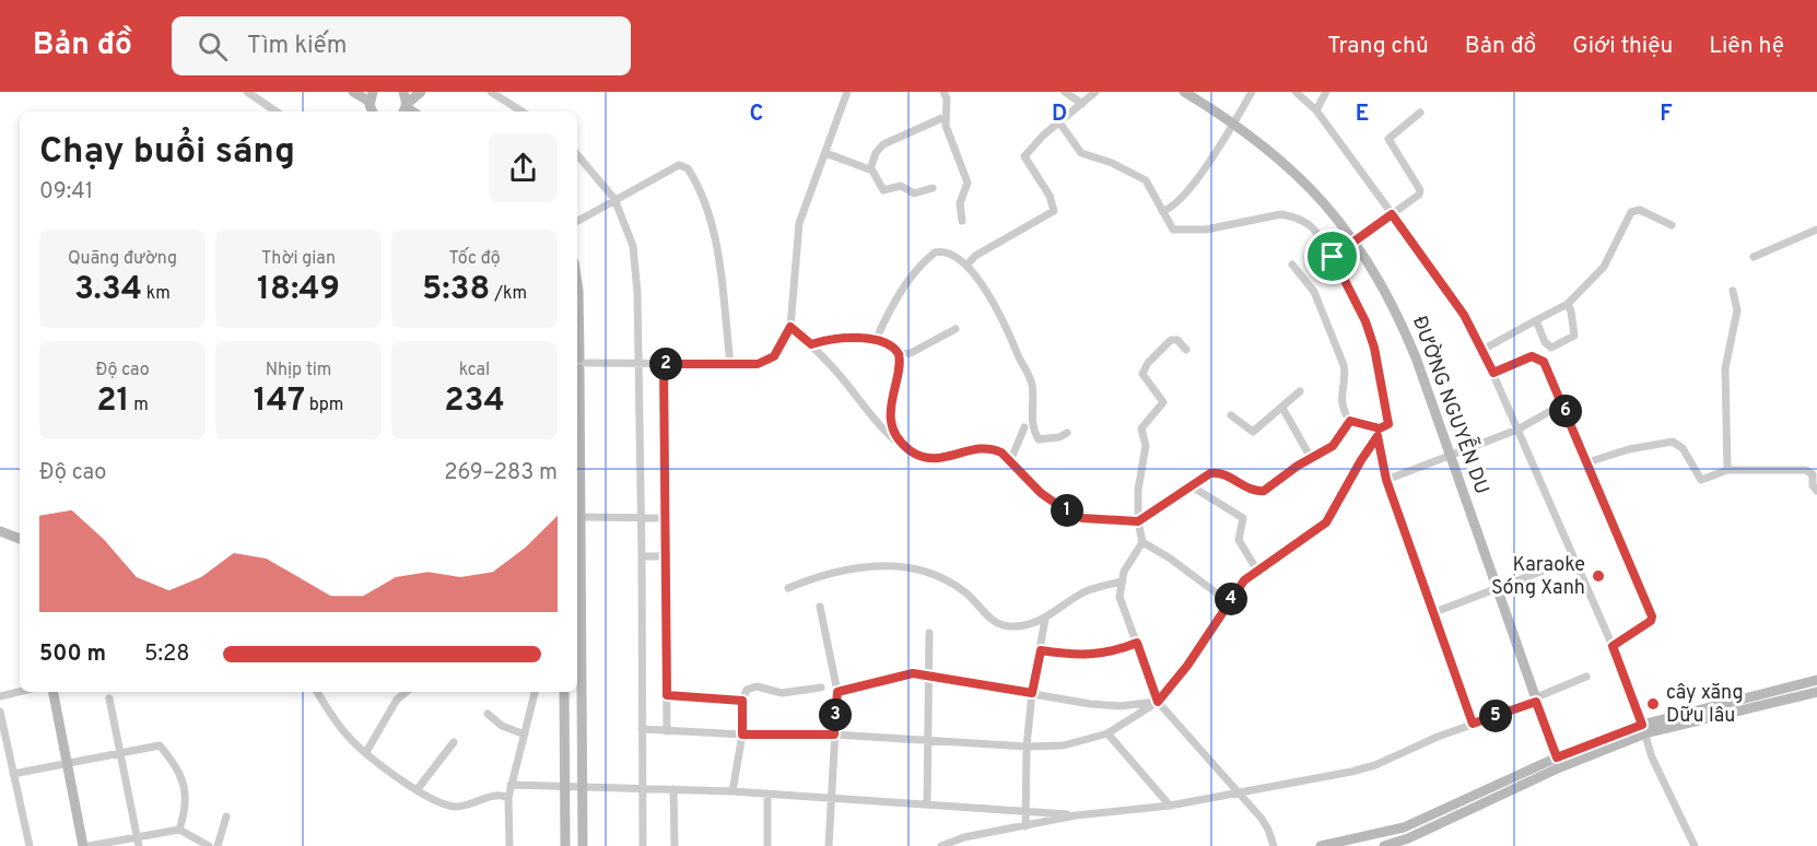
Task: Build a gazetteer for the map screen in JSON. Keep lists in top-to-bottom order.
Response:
{
  "streets": {
    "main road": ["ĐƯỜNG NGUYỄN DU"]
  },
  "places": ["Karaoke Sóng Xanh", "cây xăng Dữu lâu"],
  "page": {
    "header": "Bản đồ",
    "search": "Tìm kiếm",
    "nav": [
      "Trang chủ",
      "Bản đồ",
      "Giới thiệu",
      "Liên hệ"
    ],
    "heading": ["Chạy buổi sáng", "09:41"],
    "stats": [
      ["Quãng đường", "3.34 km"],
      ["Thời gian", "18:49"],
      ["Tốc độ", "5:38 /km"],
      ["Độ cao", "21 m"],
      ["Nhịp tim", "147 bpm"],
      ["kcal", "234"]
    ],
    "pins": [
      "2",
      "6",
      "1",
      "4",
      "3",
      "5"
    ],
    "chart": ["Độ cao", "269–283 m"],
    "list": [
      {
        "name": "500 m",
        "note": "5:28"
      }
    ]
  },
  "grid": {
    "columns": [
      "C",
      "D",
      "E",
      "F"
    ]
  }
}
